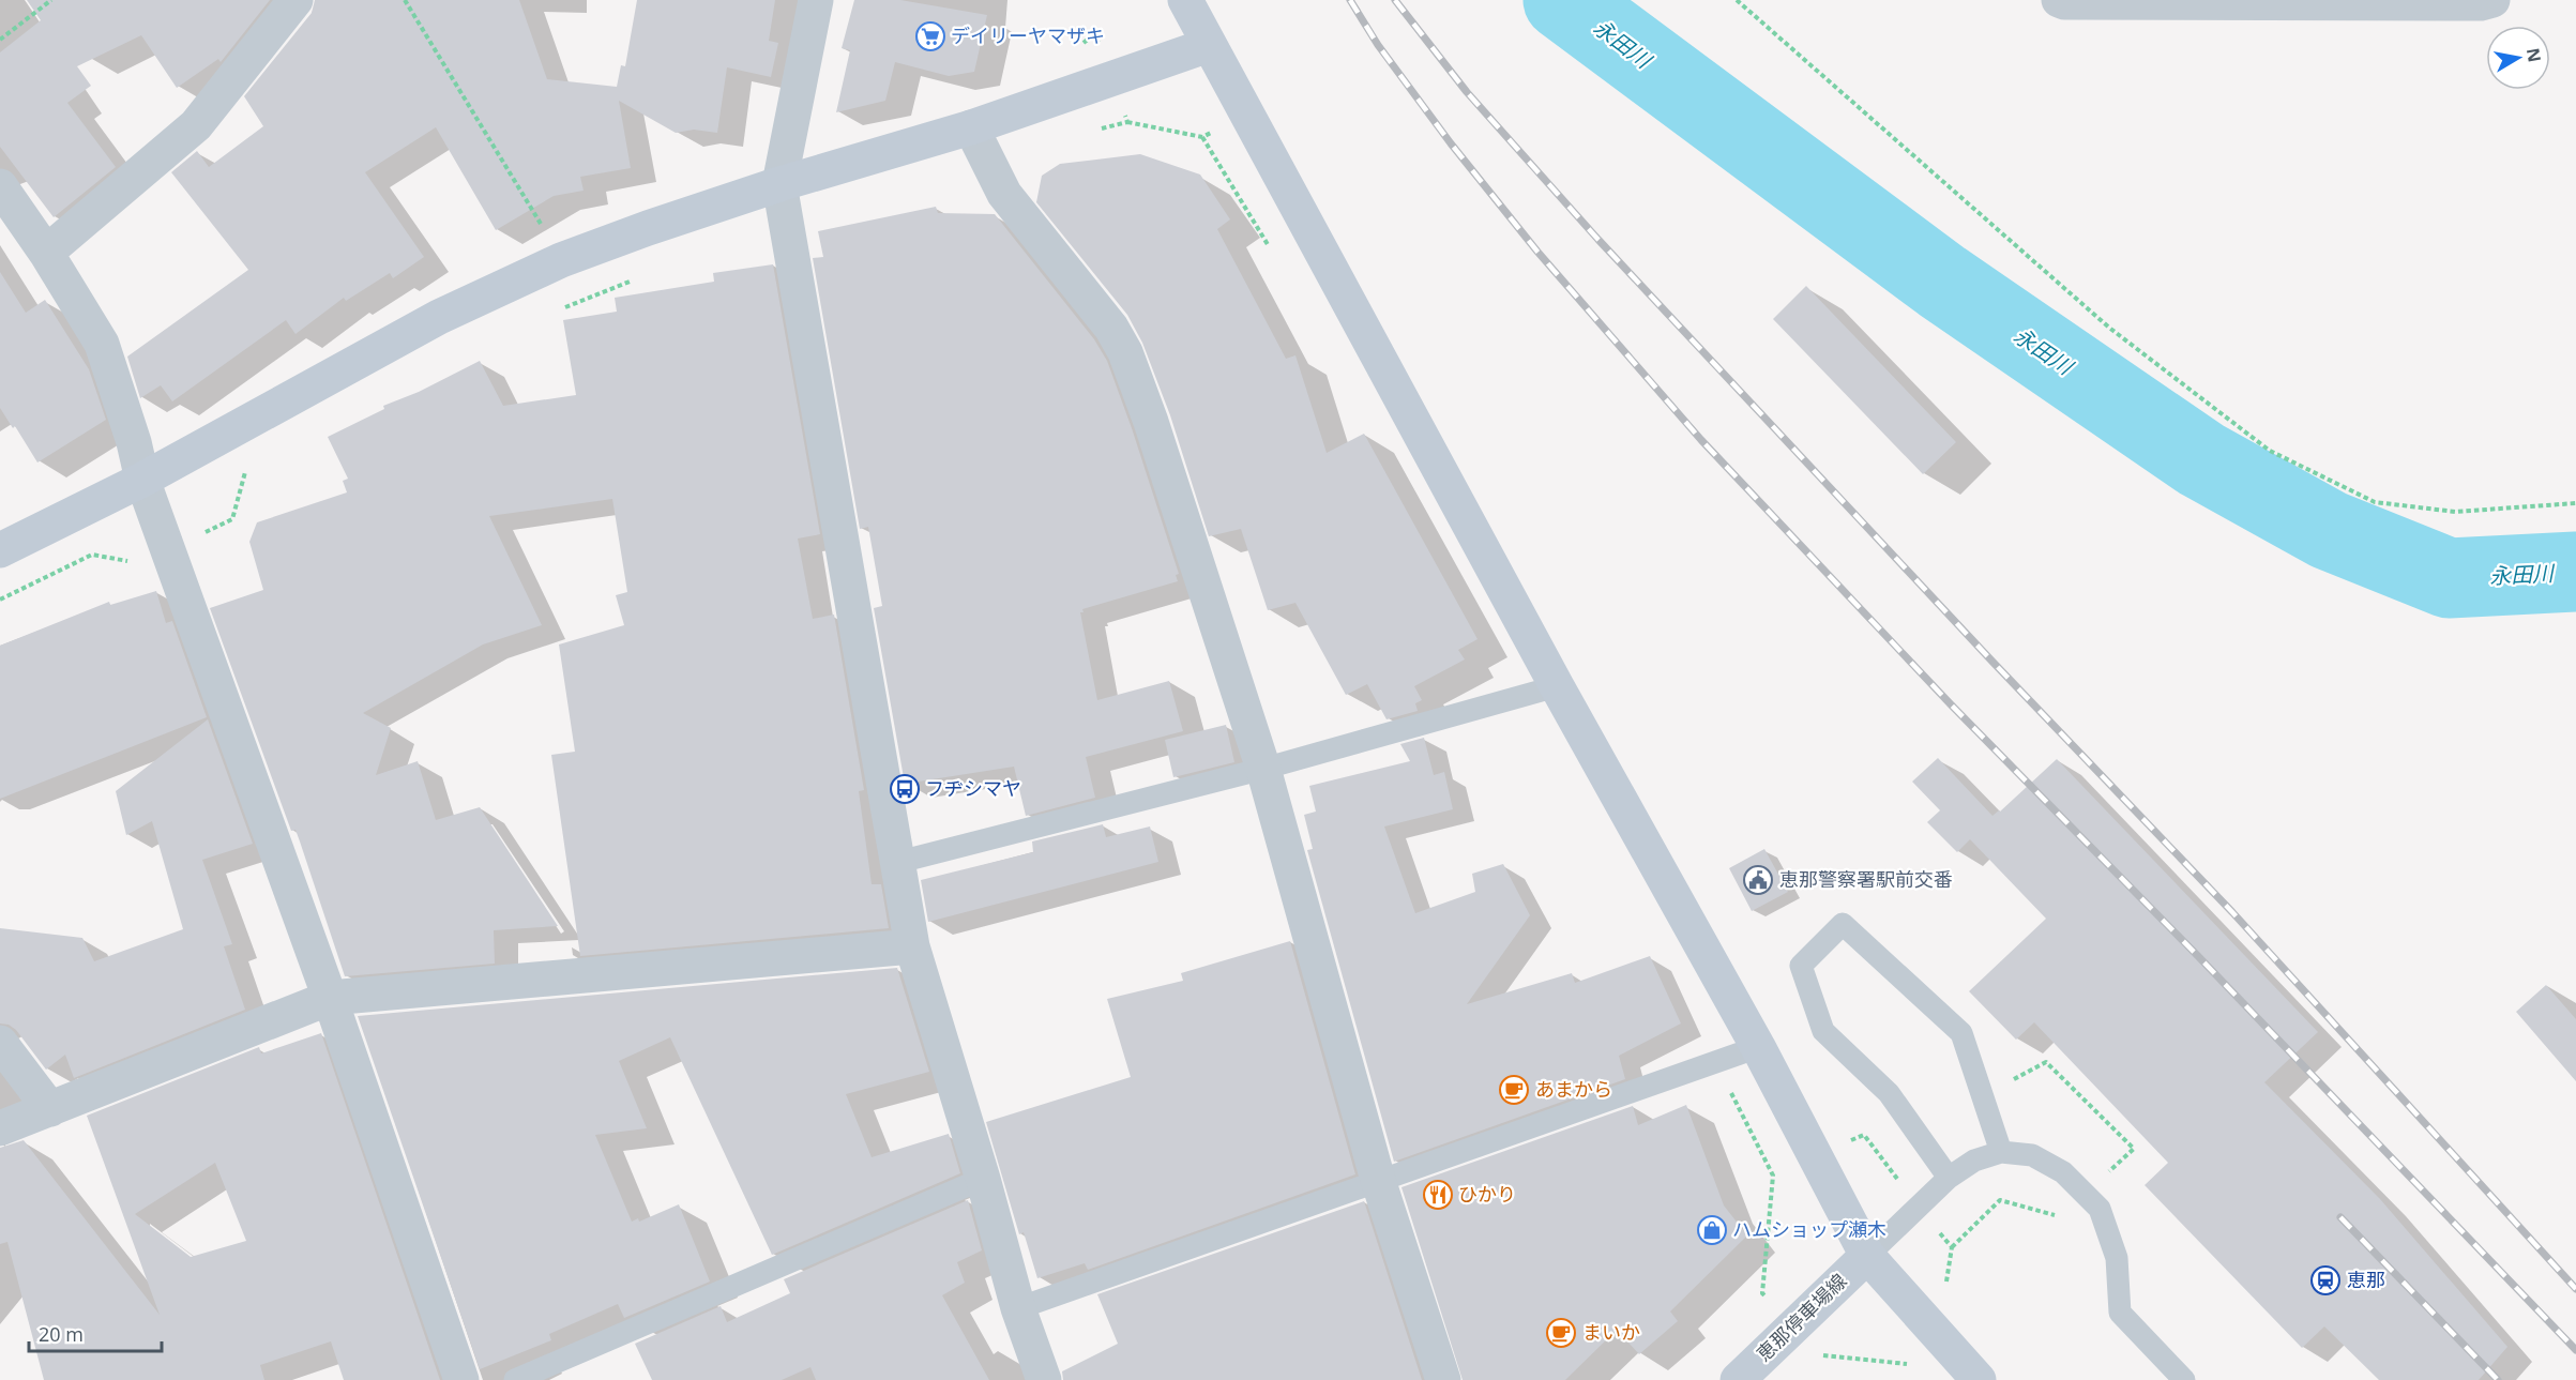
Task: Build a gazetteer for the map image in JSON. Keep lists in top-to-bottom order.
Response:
{
  "streets": {
    "street": ["恵那停車場線"]
  },
  "water": ["永田川"],
  "places": {
    "supermarket": ["デイリーヤマザキ"],
    "bus stop": ["フヂシマヤ"],
    "public building": ["恵那警察署駅前交番"],
    "cafe": ["あまから", "まいか"],
    "restaurant": ["ひかり"],
    "shop": ["ハムショップ瀬木"],
    "station": ["恵那"]
  },
  "scale_bar": "20 m",
  "north": "right"
}
